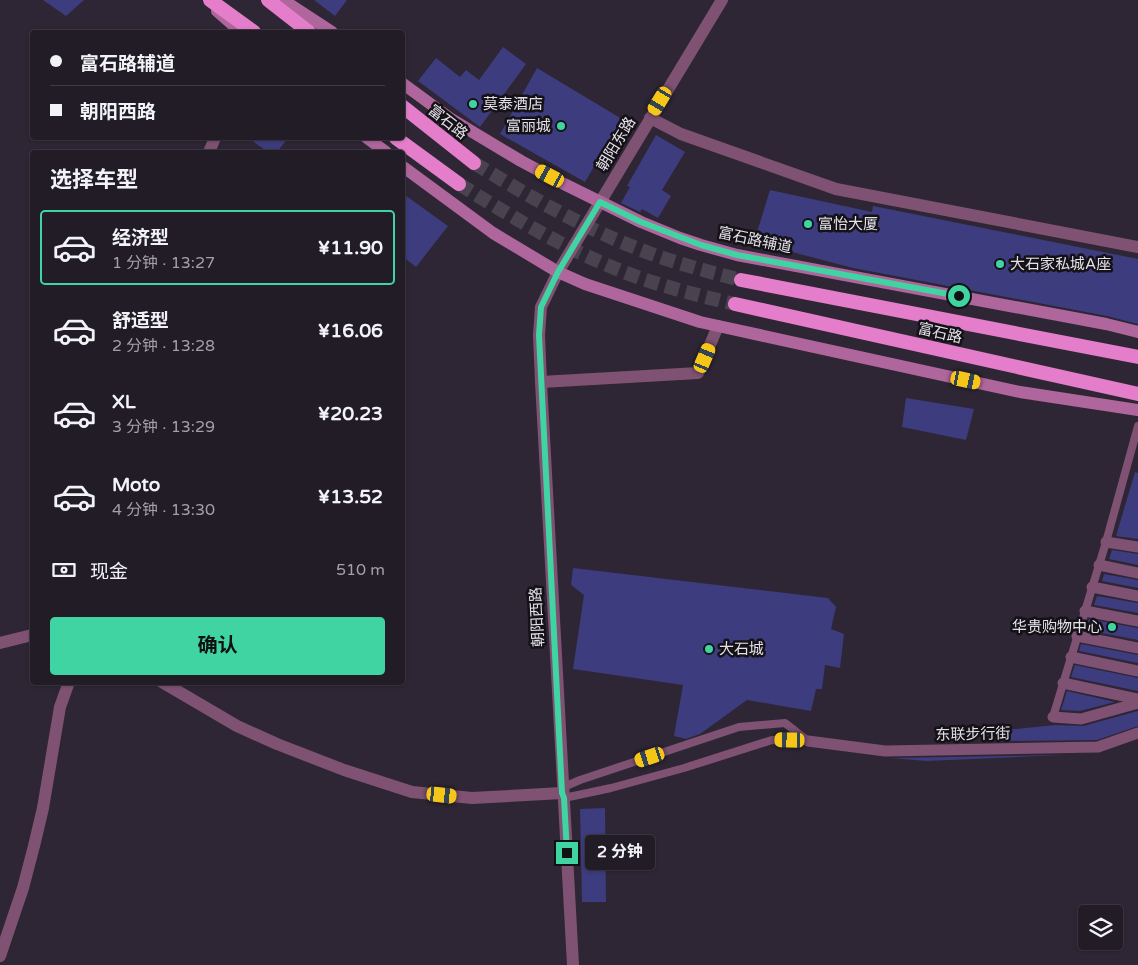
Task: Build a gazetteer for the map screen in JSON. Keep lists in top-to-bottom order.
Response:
{
  "streets": {
    "highway": ["富石路"],
    "main road": ["富石路辅道"],
    "street": ["朝阳东路", "朝阳西路", "东联步行街"]
  },
  "crossings": [
    ["朝阳东路", "富石路辅道"],
    ["朝阳东路", "朝阳西路"]
  ],
  "places": [
    "莫泰酒店",
    "富丽城",
    "富怡大厦",
    "大石家私城A座",
    "华贵购物中心",
    "大石城"
  ],
  "page": {
    "banner": ["富石路辅道", "朝阳西路"],
    "heading": "选择车型",
    "list": [
      {
        "name": "经济型",
        "note": "1 分钟 · 13:27",
        "value": "¥11.90"
      },
      {
        "name": "舒适型",
        "note": "2 分钟 · 13:28",
        "value": "¥16.06"
      },
      {
        "name": "XL",
        "note": "3 分钟 · 13:29",
        "value": "¥20.23"
      },
      {
        "name": "Moto",
        "note": "4 分钟 · 13:30",
        "value": "¥13.52"
      }
    ],
    "pay": ["现金", "510 m"],
    "buttons": "确认",
    "bubble": "2 分钟"
  }
}
